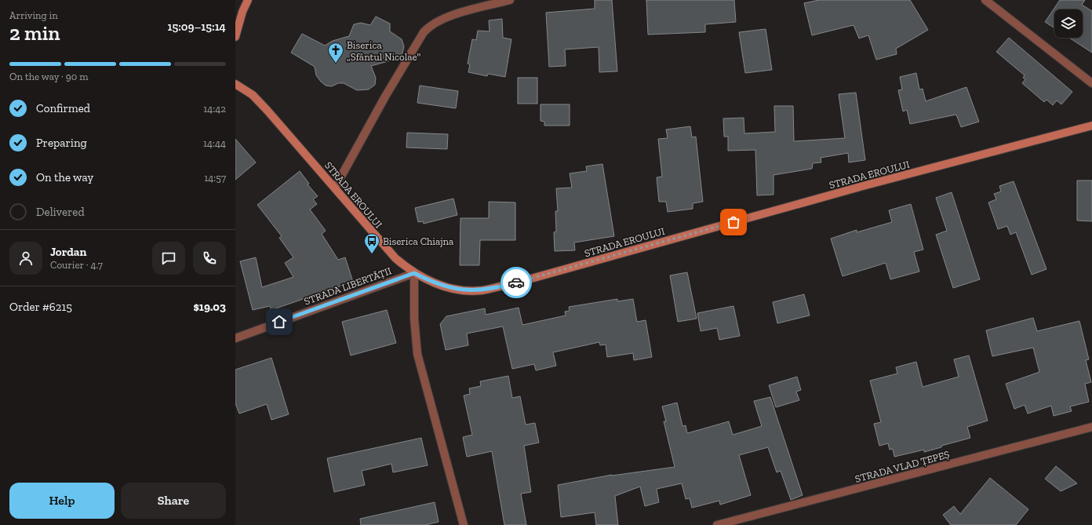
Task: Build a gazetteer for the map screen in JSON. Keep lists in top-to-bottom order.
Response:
{
  "streets": {
    "main road": ["STRADA EROULUI"],
    "street": ["STRADA LIBERTĂȚII", "STRADA VLAD ȚEPEȘ"]
  },
  "crossings": [
    ["STRADA EROULUI", "STRADA LIBERTĂȚII"]
  ],
  "places": {
    "church": ["Biserica „Sfântul Nicolae\""],
    "bus stop": ["Biserica Chiajna"]
  },
  "page": {
    "heading": ["2 min", "Arriving in", "15:09–15:14"],
    "panel": [
      "Jordan",
      "Courier · 4.7",
      "Order #6215",
      "$19.03"
    ],
    "bar": "On the way · 90 m",
    "list": [
      ["Confirmed", "14:42"],
      ["Preparing", "14:44"],
      ["On the way", "14:57"],
      "Delivered"
    ],
    "buttons": ["Help", "Share"]
  }
}
